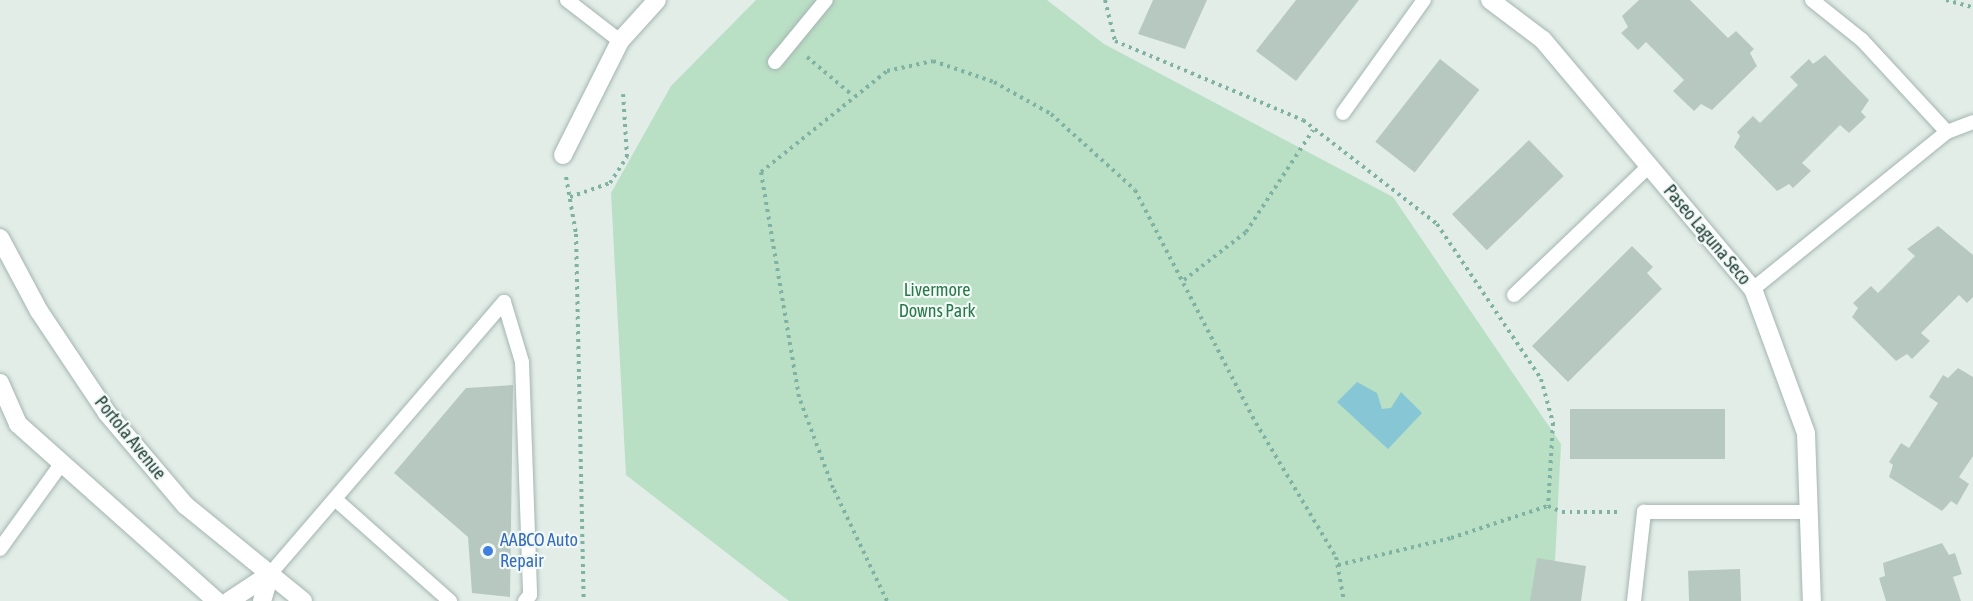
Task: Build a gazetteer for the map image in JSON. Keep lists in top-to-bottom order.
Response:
{
  "streets": {
    "street": ["Paseo Laguna Seco", "Portola Avenue"]
  },
  "parks": ["Livermore Downs Park"],
  "places": ["AABCO Auto Repair"]
}
